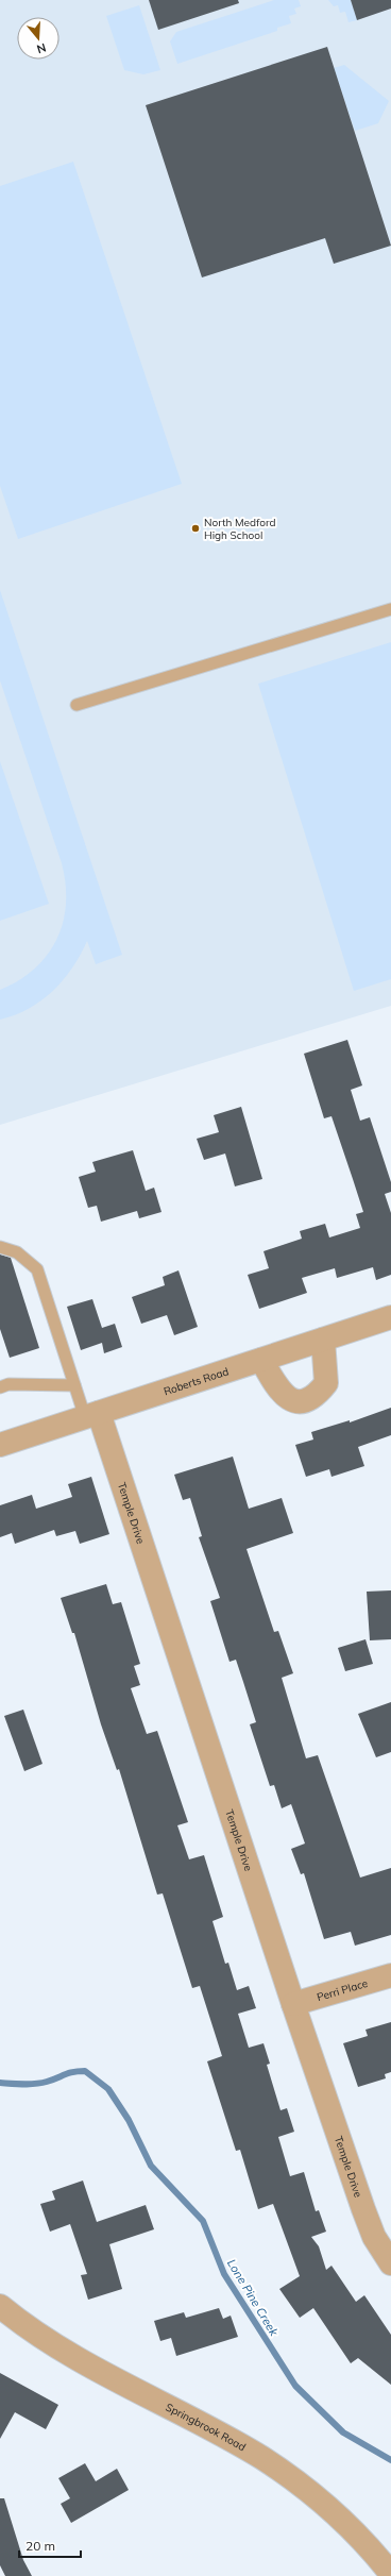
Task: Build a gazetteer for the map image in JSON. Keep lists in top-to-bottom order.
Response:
{
  "streets": {
    "street": [
      "Roberts Road",
      "Temple Drive",
      "Perri Place",
      "Springbrook Road"
    ]
  },
  "crossings": [
    ["Roberts Road", "Temple Drive"],
    ["Temple Drive", "Perri Place"]
  ],
  "water": ["Lone Pine Creek"],
  "places": ["North Medford High School"],
  "scale_bar": "20 m",
  "north": "bottom"
}
